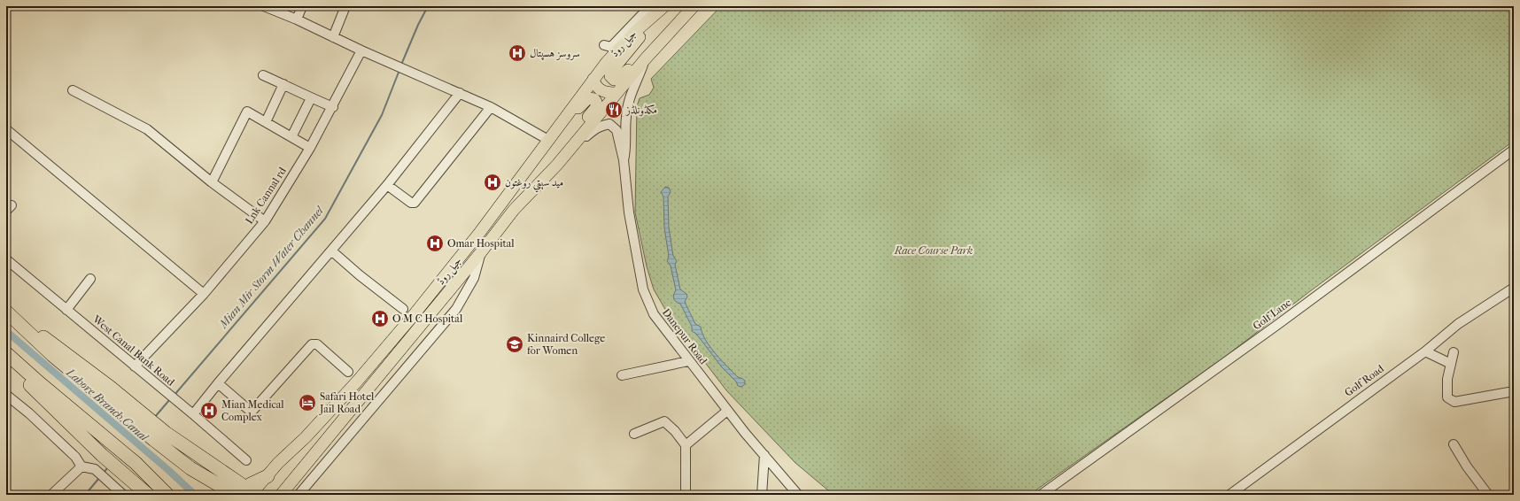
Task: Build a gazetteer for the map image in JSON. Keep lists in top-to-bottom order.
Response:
{
  "streets": {
    "main road": ["جیل روڈ"],
    "street": [
      "Lnk Cannal rd",
      "Golf Lane",
      "Danepur Road",
      "West Canal Bank Road",
      "Golf Road"
    ]
  },
  "crossings": [
    ["جیل روڈ", "Danepur Road"],
    ["Lnk Cannal rd", "West Canal Bank Road"]
  ],
  "water": ["Mian Mir Storm Water Channel", "Lahore Branch Canal"],
  "parks": ["Race Course Park"],
  "places": {
    "hospital": [
      "سروسز ہسپتال",
      "مید سېټي روغتون",
      "Omar Hospital",
      "O M C Hospital",
      "Mian Medical Complex"
    ],
    "restaurant": ["مکڈونلڈز"],
    "school or university": ["Kinnaird College for Women"],
    "hotel": ["Safari Hotel Jail Road"]
  }
}
